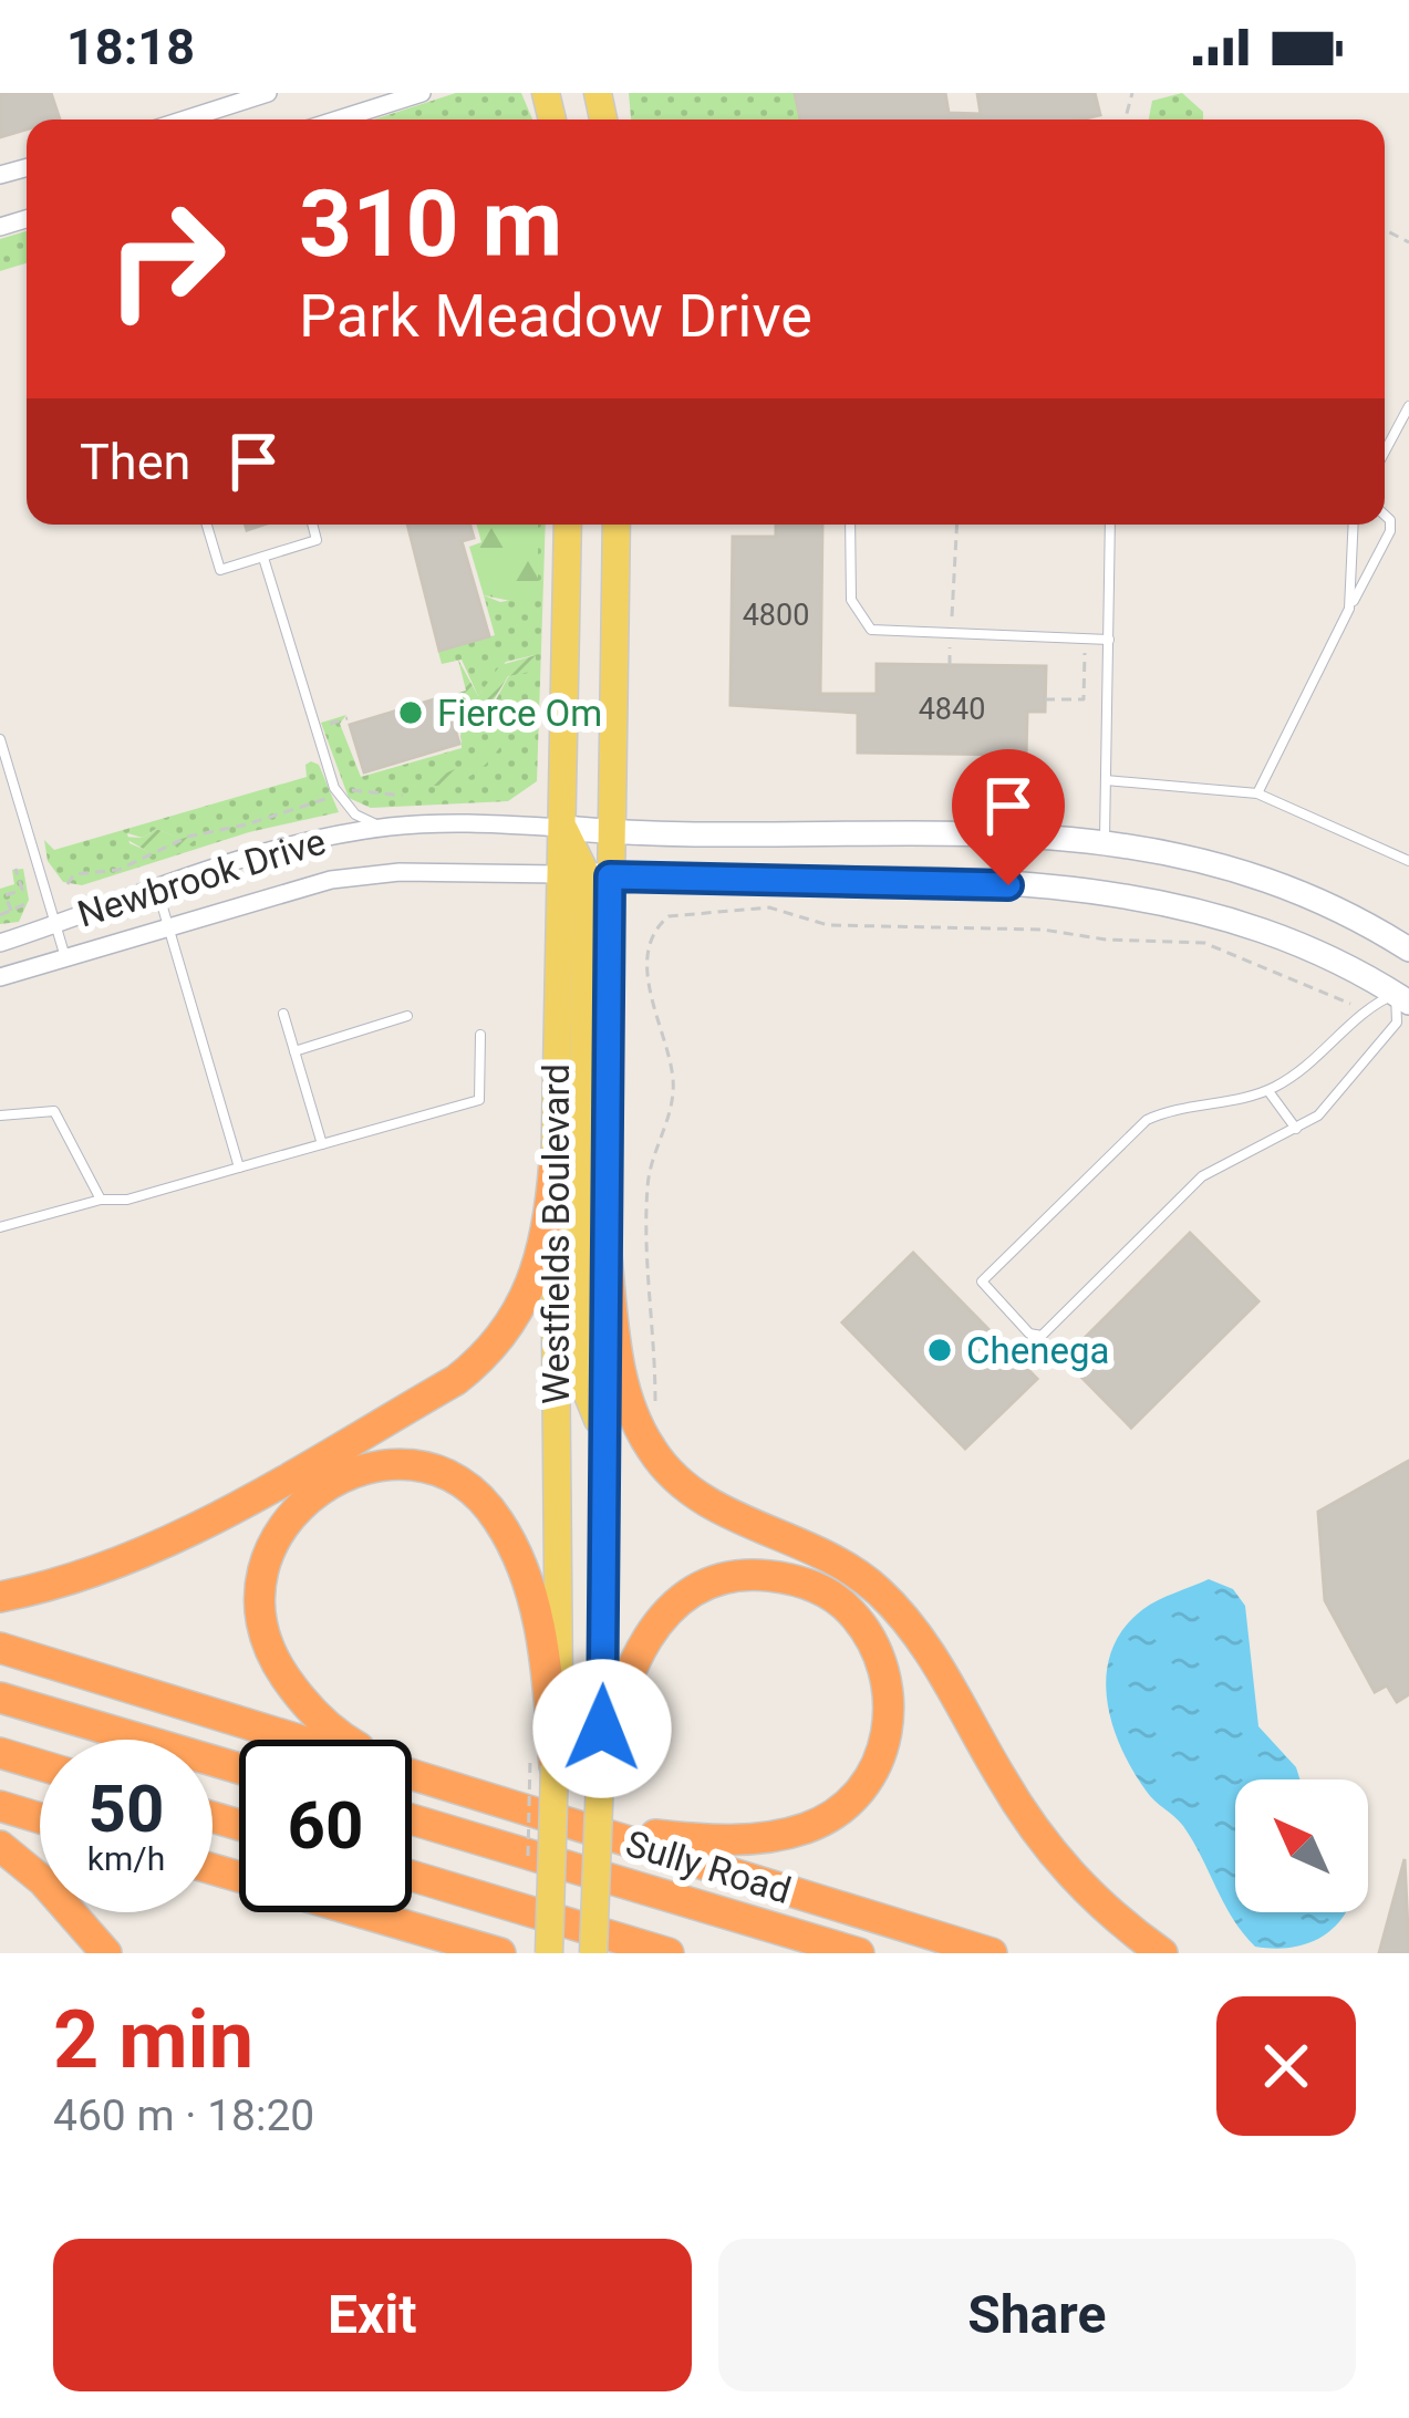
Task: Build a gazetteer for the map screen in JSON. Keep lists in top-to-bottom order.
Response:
{
  "streets": {
    "highway": ["Sully Road"],
    "main road": ["Westfields Boulevard"],
    "street": ["Newbrook Drive"]
  },
  "crossings": [
    ["Newbrook Drive", "Westfields Boulevard"]
  ],
  "places": ["Fierce Om", "Chenega"],
  "house_numbers": ["4800", "4840"],
  "north": "top left",
  "page": {
    "status": "18:18",
    "turn": ["310 m", "Park Meadow Drive"],
    "then": "Then",
    "speed": "50 km/h",
    "limit": "60",
    "heading": ["2 min", "460 m · 18:20"],
    "buttons": ["Exit", "Share"]
  }
}
